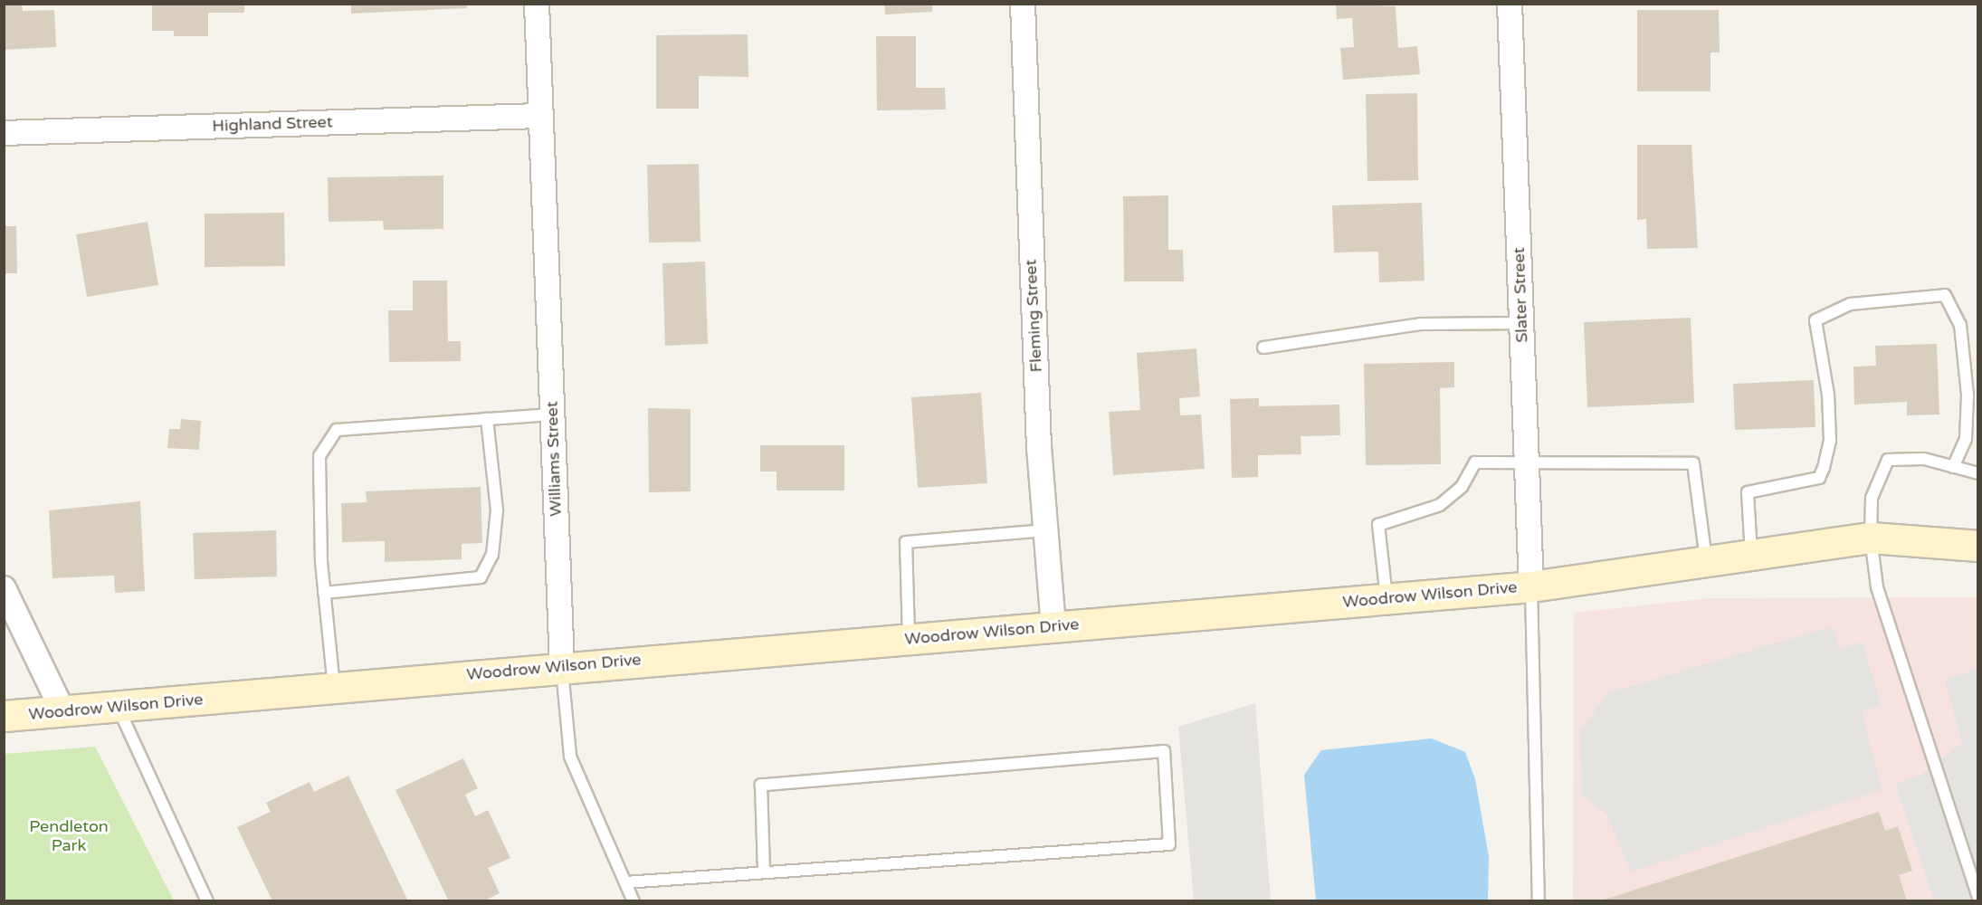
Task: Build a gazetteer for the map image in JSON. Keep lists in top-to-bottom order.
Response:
{
  "streets": {
    "main road": ["Woodrow Wilson Drive"],
    "street": [
      "Highland Street",
      "Slater Street",
      "Fleming Street",
      "Williams Street"
    ]
  },
  "crossings": [
    ["Highland Street", "Williams Street"],
    ["Slater Street", "Woodrow Wilson Drive"],
    ["Fleming Street", "Woodrow Wilson Drive"],
    ["Williams Street", "Woodrow Wilson Drive"]
  ],
  "parks": ["Pendleton Park"]
}
